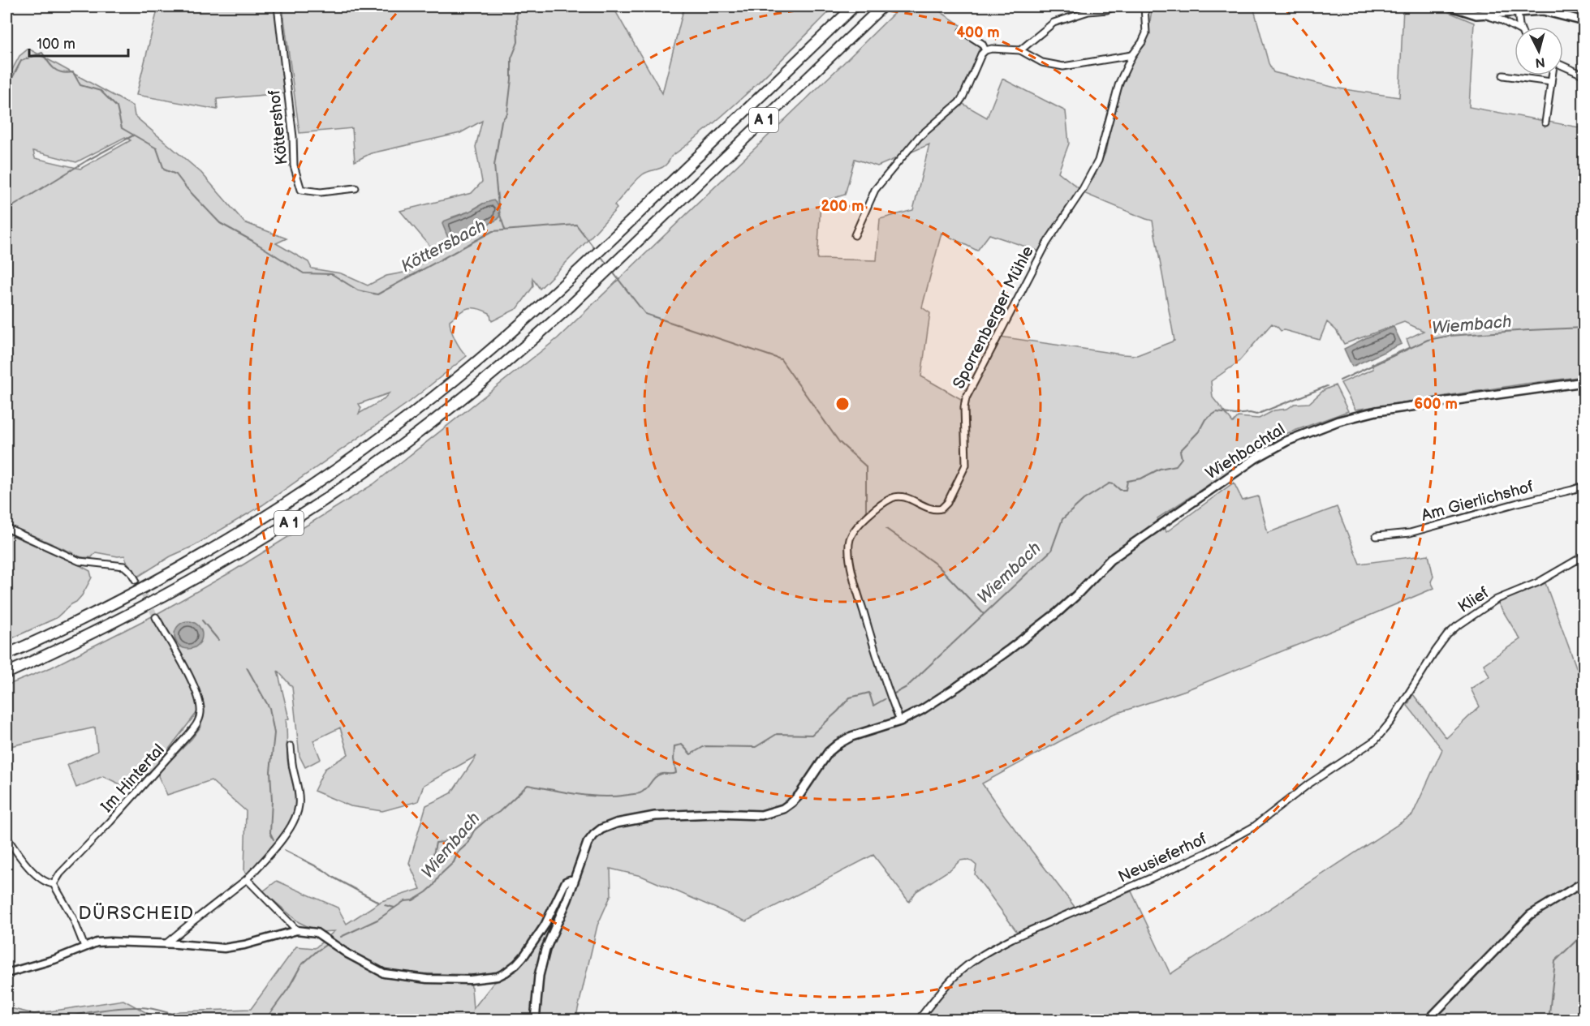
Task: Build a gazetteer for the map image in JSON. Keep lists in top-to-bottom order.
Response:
{
  "streets": {
    "highway": ["A 1"],
    "main road": ["Wiehbachtal"],
    "street": [
      "Köttershof",
      "Sporrenberger Mühle",
      "Am Gierlichshof",
      "Klief",
      "Im Hintertal",
      "Neusieferhof"
    ]
  },
  "crossings": [
    ["Sporrenberger Mühle", "Wiehbachtal"],
    ["Klief", "Neusieferhof"]
  ],
  "districts": ["DÜRSCHEID"],
  "water": ["Köttersbach", "Wiembach"],
  "scale_bar": "100 m",
  "north": "bottom",
  "rings": ["400 m", "200 m", "600 m"]
}
